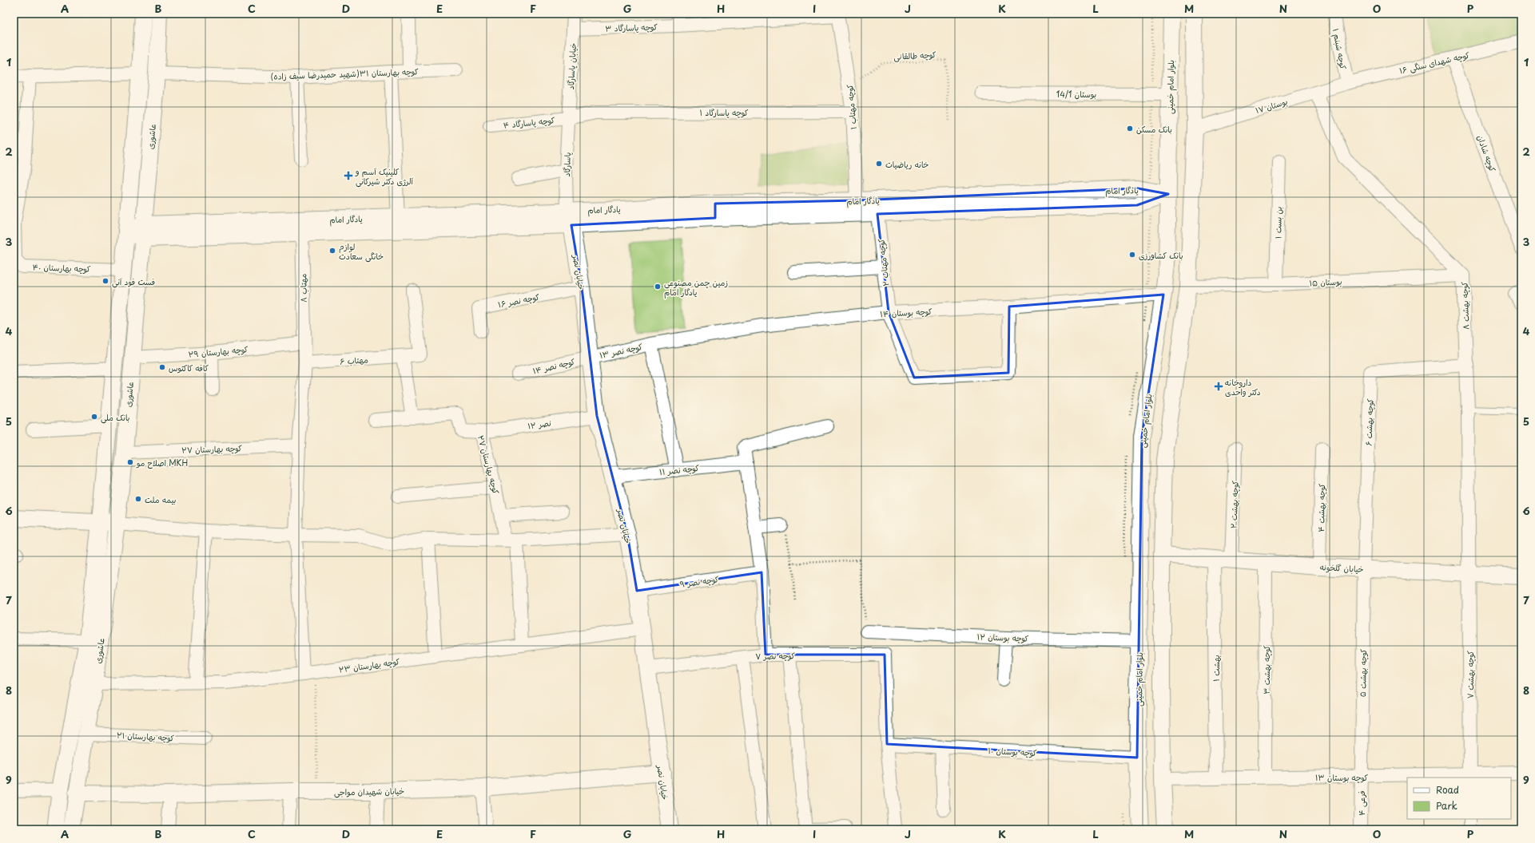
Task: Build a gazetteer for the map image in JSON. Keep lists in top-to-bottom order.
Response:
{
  "streets": {
    "street": [
      "کوچه پاسارگاد ۳",
      "کوچه شبنم ۱",
      "کوچه شهدای سنگی ۱۶",
      "خیابان پاسارگاد",
      "کوچه بهارستان ۳۱(شهید حمیدرضا سیف زاده)",
      "بلوار امام خمینی",
      "بوستان 14/1",
      "بوستان ۱۷",
      "کوچه مهتاب ۱",
      "کوچه پاسارگاد ۱",
      "کوچه پاسارگاد ۴",
      "عاشوری",
      "کوچه شادان",
      "پاسارگاد",
      "یادگار امام",
      "بن بست ۱",
      "کوچه مهتاب ۲",
      "کوچه بهارستان ۴۰",
      "خیابان نصر",
      "بوستان ۱۵",
      "مهتاب ۸",
      "کوچه نصر ۱۶",
      "کوچه بهشت ۸",
      "کوچه بوستان ۱۴",
      "کوچه نصر ۱۳",
      "کوچه بهارستان ۲۹",
      "مهتاب ۶",
      "کوچه نصر ۱۴",
      "کوچه بهشت ۶",
      "نصر ۱۲",
      "کوچه بهارستان ۲۷",
      "کوچه نصر ۱۱",
      "کوچه بهشت ۲",
      "کوچه بهشت ۴",
      "خیابان گلخونه",
      "کوچه نصر ۹",
      "کوچه بوستان ۱۲",
      "کوچه نصر ۷",
      "کوچه بهارستان ۲۳",
      "بهشت ۱",
      "کوچه بهشت ۳",
      "کوچه بهشت ۵",
      "کوچه بهشت ۷",
      "کوچه بهارستان ۲۱",
      "کوچه بوستان ۱۰",
      "کوچه بوستان ۱۳",
      "خیابان شهیدان مواجی",
      "فرعی ۴"
    ],
    "path": ["کوچه طالقانی"]
  },
  "crossings": [
    ["کوچه پاسارگاد ۳", "خیابان پاسارگاد"],
    ["کوچه پاسارگاد ۳", "کوچه مهتاب ۱"],
    ["کوچه شبنم ۱", "کوچه شهدای سنگی ۱۶"],
    ["کوچه شبنم ۱", "بوستان ۱۷"],
    ["کوچه طالقانی", "کوچه مهتاب ۱"],
    ["کوچه شهدای سنگی ۱۶", "بوستان ۱۷"],
    ["کوچه شهدای سنگی ۱۶", "کوچه شادان"],
    ["خیابان پاسارگاد", "کوچه پاسارگاد ۱"],
    ["خیابان پاسارگاد", "کوچه پاسارگاد ۴"],
    ["خیابان پاسارگاد", "پاسارگاد"],
    ["کوچه بهارستان ۳۱(شهید حمیدرضا سیف زاده)", "عاشوری"],
    ["بلوار امام خمینی", "بوستان 14/1"],
    ["بلوار امام خمینی", "یادگار امام"],
    ["بلوار امام خمینی", "کوچه بوستان ۱۴"],
    ["بلوار امام خمینی", "کوچه بوستان ۱۲"],
    ["بلوار امام خمینی", "کوچه بوستان ۱۰"],
    ["بوستان ۱۷", "کوچه بهشت ۸"],
    ["کوچه مهتاب ۱", "کوچه پاسارگاد ۱"],
    ["کوچه مهتاب ۱", "یادگار امام"],
    ["کوچه پاسارگاد ۱", "کوچه پاسارگاد ۴"],
    ["کوچه پاسارگاد ۱", "پاسارگاد"],
    ["کوچه پاسارگاد ۴", "پاسارگاد"],
    ["عاشوری", "یادگار امام"],
    ["عاشوری", "کوچه بهارستان ۴۰"],
    ["عاشوری", "کوچه بهارستان ۲۹"],
    ["عاشوری", "کوچه بهارستان ۲۷"],
    ["عاشوری", "کوچه بهارستان ۲۳"],
    ["عاشوری", "کوچه بهارستان ۲۱"],
    ["عاشوری", "خیابان شهیدان مواجی"],
    ["پاسارگاد", "یادگار امام"],
    ["پاسارگاد", "خیابان نصر"],
    ["یادگار امام", "کوچه مهتاب ۲"],
    ["یادگار امام", "خیابان نصر"],
    ["یادگار امام", "مهتاب ۸"],
    ["بن بست ۱", "بوستان ۱۵"],
    ["کوچه مهتاب ۲", "کوچه بوستان ۱۴"],
    ["خیابان نصر", "کوچه نصر ۱۶"],
    ["خیابان نصر", "کوچه نصر ۱۳"],
    ["خیابان نصر", "کوچه نصر ۱۴"],
    ["خیابان نصر", "نصر ۱۲"],
    ["خیابان نصر", "کوچه نصر ۱۱"],
    ["خیابان نصر", "کوچه نصر ۹"],
    ["خیابان نصر", "کوچه نصر ۷"],
    ["خیابان نصر", "کوچه بهارستان ۲۳"],
    ["خیابان نصر", "خیابان شهیدان مواجی"],
    ["بوستان ۱۵", "کوچه بهشت ۸"],
    ["مهتاب ۸", "کوچه بهارستان ۲۹"],
    ["مهتاب ۸", "مهتاب ۶"],
    ["مهتاب ۸", "کوچه بهارستان ۲۷"],
    ["مهتاب ۸", "کوچه بهارستان ۲۳"],
    ["کوچه بهشت ۸", "کوچه بهشت ۶"],
    ["کوچه بهشت ۸", "خیابان گلخونه"],
    ["کوچه بهشت ۸", "کوچه بهشت ۷"],
    ["کوچه بوستان ۱۴", "کوچه نصر ۱۳"],
    ["کوچه نصر ۱۳", "کوچه نصر ۱۴"],
    ["کوچه بهشت ۶", "خیابان گلخونه"],
    ["کوچه بهشت ۶", "کوچه بهشت ۵"],
    ["نصر ۱۲", "کوچه بهارستان ۲۷"],
    ["کوچه بهارستان ۲۷", "کوچه بهارستان ۲۳"],
    ["کوچه بهشت ۲", "خیابان گلخونه"],
    ["کوچه بهشت ۴", "خیابان گلخونه"],
    ["خیابان گلخونه", "بهشت ۱"],
    ["خیابان گلخونه", "کوچه بهشت ۳"],
    ["خیابان گلخونه", "کوچه بهشت ۵"],
    ["خیابان گلخونه", "کوچه بهشت ۷"],
    ["کوچه نصر ۷", "کوچه بوستان ۱۰"],
    ["بهشت ۱", "کوچه بوستان ۱۳"],
    ["کوچه بهشت ۳", "کوچه بوستان ۱۳"],
    ["کوچه بهشت ۵", "کوچه بوستان ۱۳"],
    ["کوچه بهشت ۵", "فرعی ۴"],
    ["کوچه بهشت ۷", "کوچه بوستان ۱۳"],
    ["کوچه بوستان ۱۳", "فرعی ۴"]
  ],
  "places": {
    "other": [
      "بانک مسکن",
      "خانه ریاضیات",
      "لوازم خانگی سعادت",
      "بانک کشاورزی",
      "فست فود آنی",
      "زمین چمن مصنوعی یادگار امام",
      "کافه کاکتوس",
      "بانک ملی",
      "اصلاح مو MKH",
      "بیمه ملت"
    ],
    "health": ["کلینیک آسم و آلرژی دکتر شیرکانی", "داروخانه دکتر واحدی"]
  },
  "legend": ["Road", "Park"],
  "grid": {
    "columns": [
      "A",
      "B",
      "C",
      "D",
      "E",
      "F",
      "G",
      "H",
      "I",
      "J",
      "K",
      "L",
      "M",
      "N",
      "O",
      "P"
    ],
    "rows": [
      "1",
      "2",
      "3",
      "4",
      "5",
      "6",
      "7",
      "8",
      "9"
    ]
  }
}
